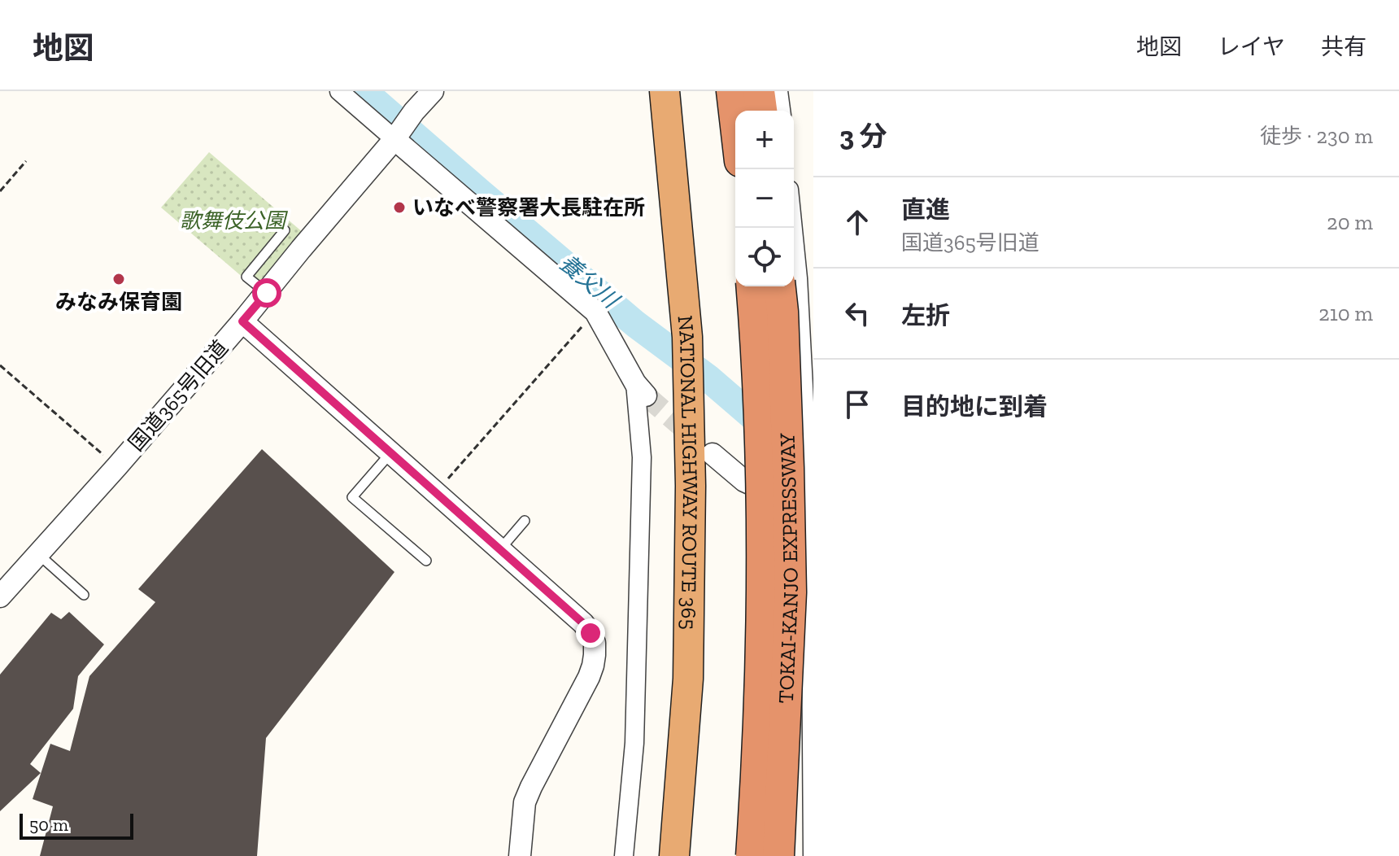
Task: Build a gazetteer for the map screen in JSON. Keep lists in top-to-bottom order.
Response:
{
  "streets": {
    "highway": ["NATIONAL HIGHWAY ROUTE 365", "TOKAI-KANJO EXPRESSWAY"],
    "street": ["国道365号旧道"]
  },
  "water": ["養父川"],
  "parks": ["歌舞伎公園"],
  "places": ["いなべ警察署大長駐在所", "みなみ保育園"],
  "scale_bar": "50 m",
  "page": {
    "header": "地図",
    "nav": ["地図", "レイヤ", "共有"],
    "heading": ["3 分", "徒歩 · 230 m"],
    "map_buttons": ["+", "−"],
    "list": [
      ["直進", "国道365号旧道", "20 m"],
      ["左折", "210 m"],
      "目的地に到着"
    ],
    "scale": "50 m"
  }
}
